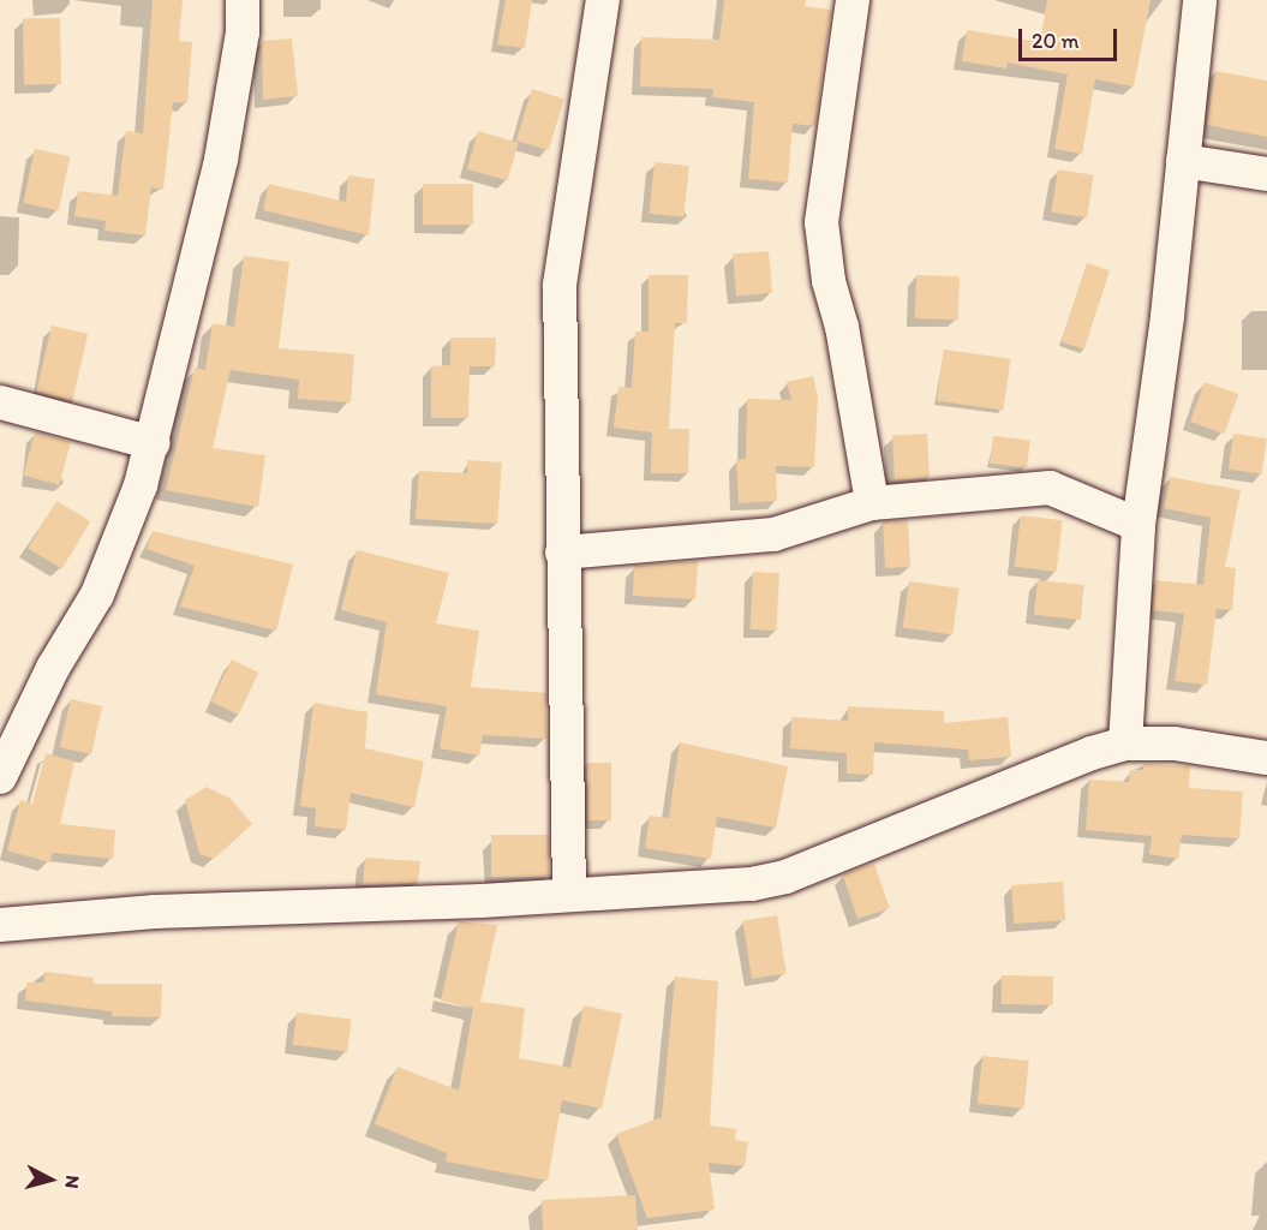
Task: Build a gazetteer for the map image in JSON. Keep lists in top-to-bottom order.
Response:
{
  "scale_bar": "20 m",
  "north": "right"
}
